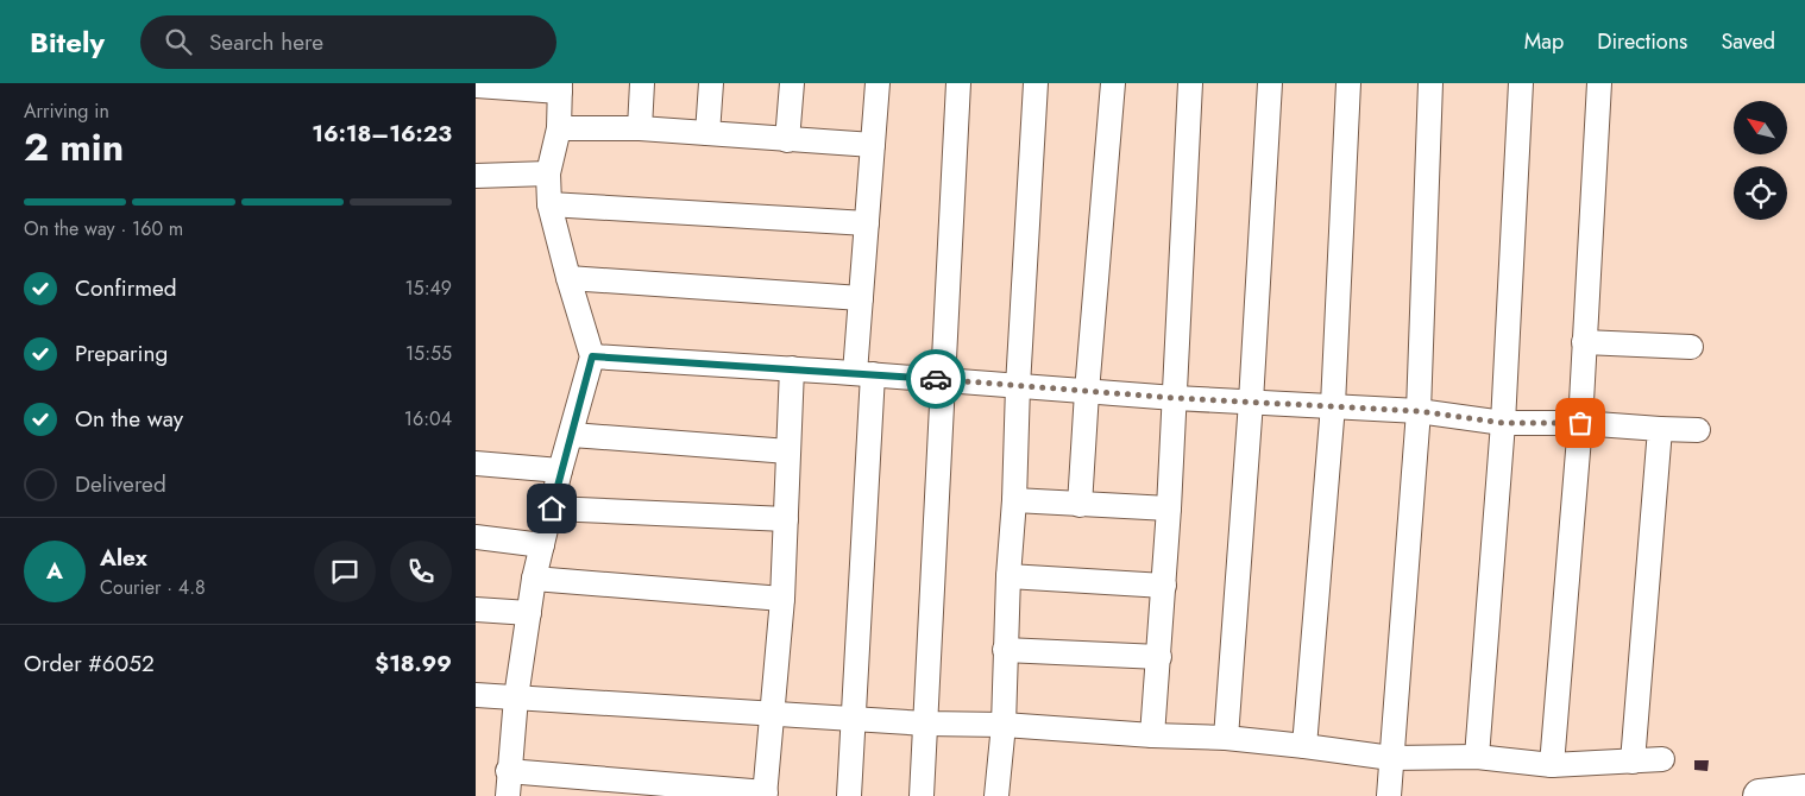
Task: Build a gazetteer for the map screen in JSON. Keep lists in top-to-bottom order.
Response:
{
  "north": "top left",
  "page": {
    "header": "Bitely",
    "search": "Search here",
    "nav": ["Map", "Directions", "Saved"],
    "heading": ["2 min", "Arriving in", "16:18–16:23"],
    "panel": [
      "Alex",
      "Courier · 4.8",
      "Order #6052",
      "$18.99"
    ],
    "bar": "On the way · 160 m",
    "list": [
      ["Confirmed", "15:49"],
      ["Preparing", "15:55"],
      ["On the way", "16:04"],
      "Delivered"
    ],
    "round": "A"
  }
}
